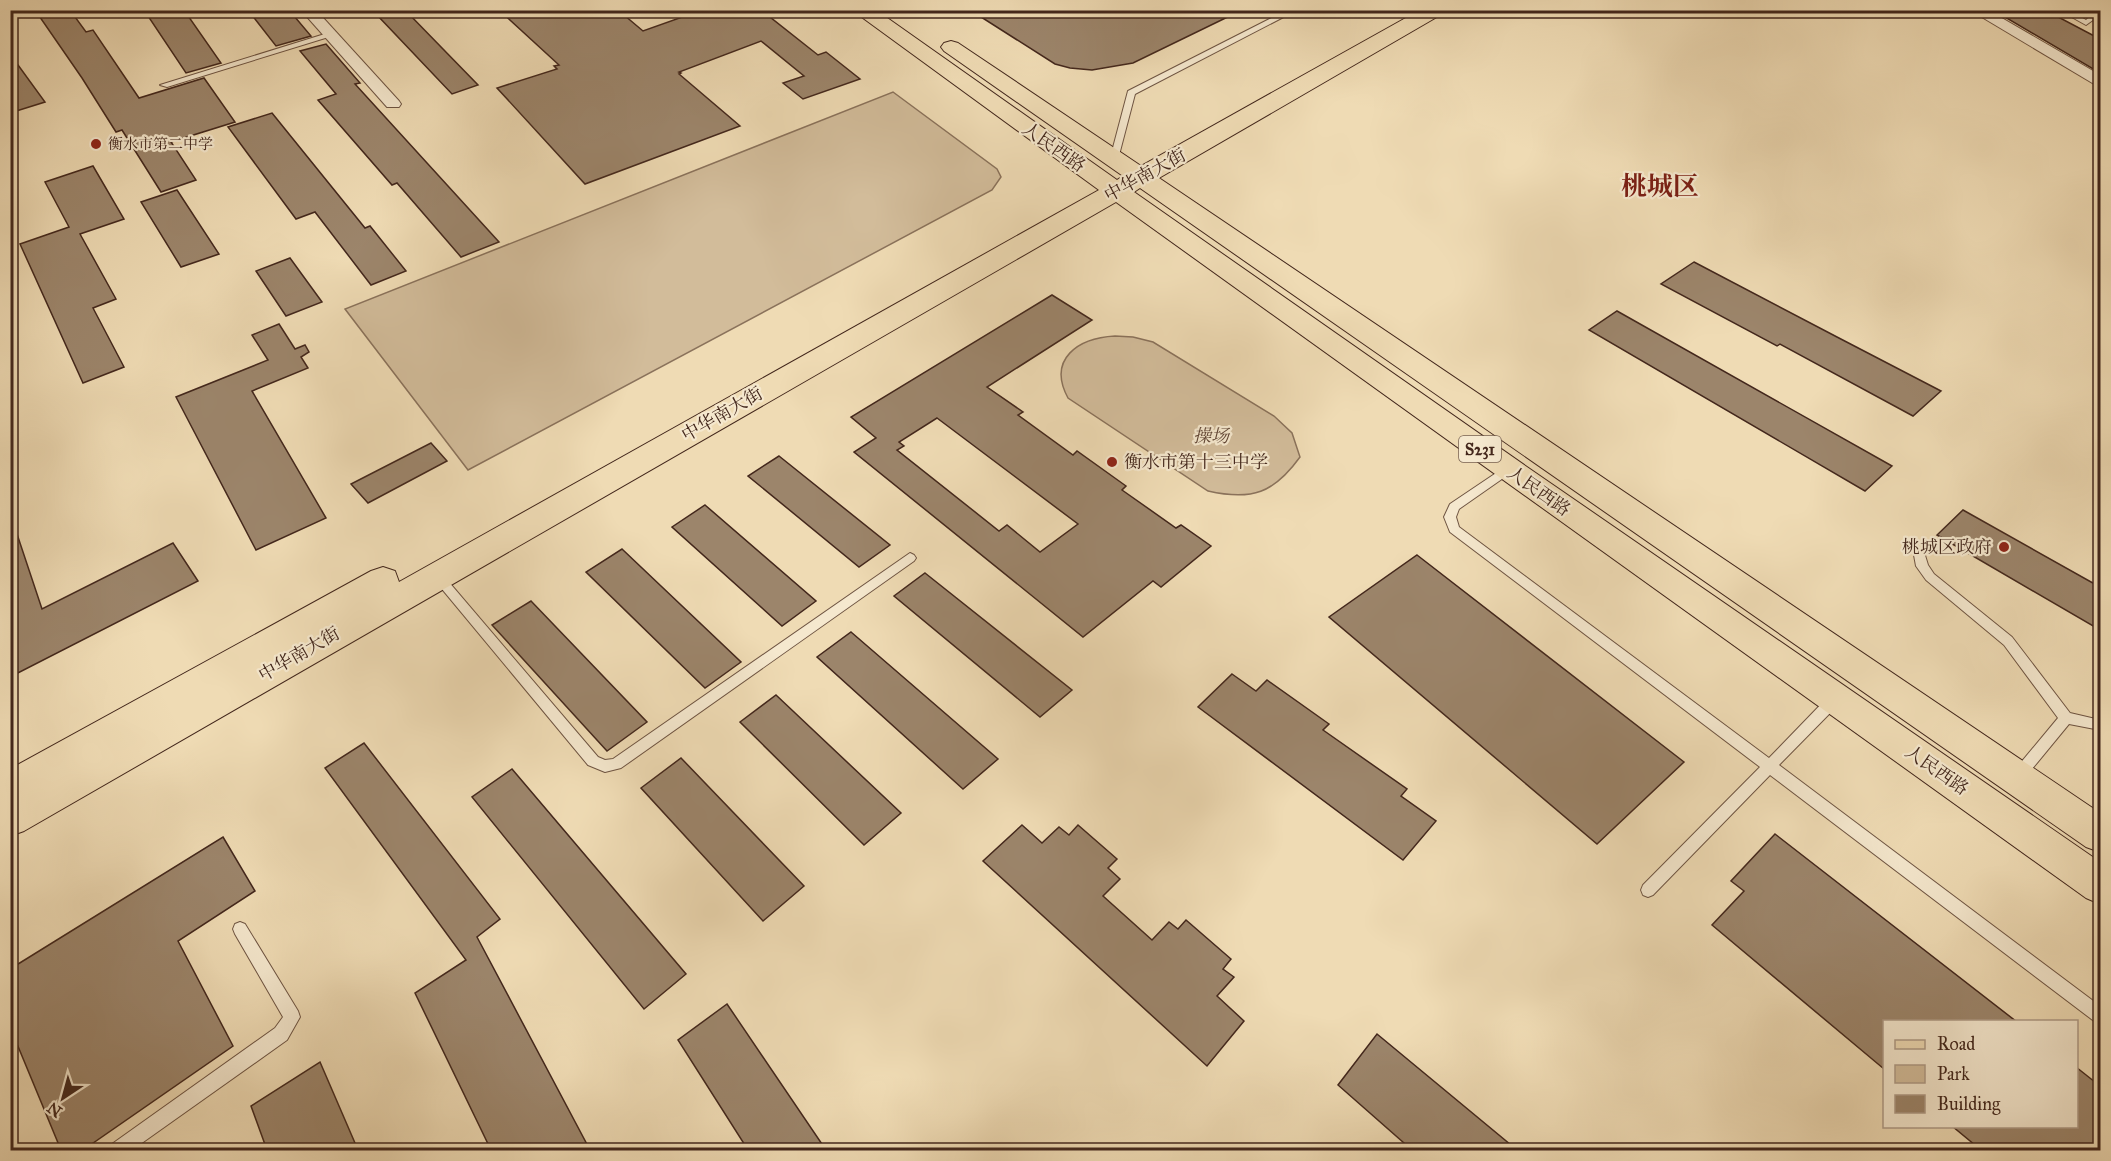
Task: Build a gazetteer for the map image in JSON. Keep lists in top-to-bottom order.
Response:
{
  "streets": {
    "main road": ["人民西路", "中华南大街", "S231"]
  },
  "crossings": [
    ["人民西路", "中华南大街"]
  ],
  "districts": ["桃城区"],
  "parks": ["操场"],
  "places": ["衡水市第二中学", "衡水市第十三中学", "桃城区政府"],
  "legend": ["Road", "Park", "Building"],
  "north": "bottom left"
}
